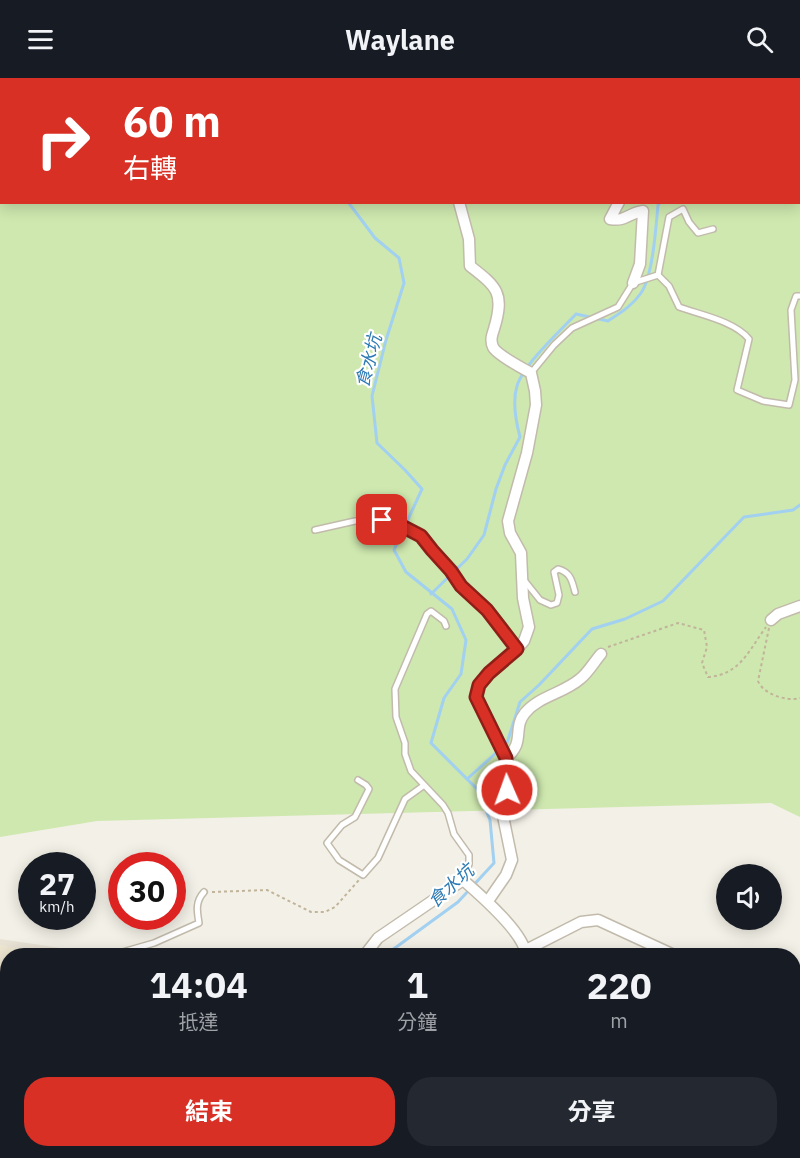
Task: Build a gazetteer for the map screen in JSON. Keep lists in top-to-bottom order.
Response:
{
  "water": ["食水坑"],
  "page": {
    "header": "Waylane",
    "turn": ["60 m", "右轉"],
    "speed": "27 km/h",
    "limit": "30",
    "eta": [
      "14:04",
      "抵達",
      "1",
      "分鐘",
      "220",
      "m"
    ],
    "buttons": ["結束", "分享"]
  }
}
